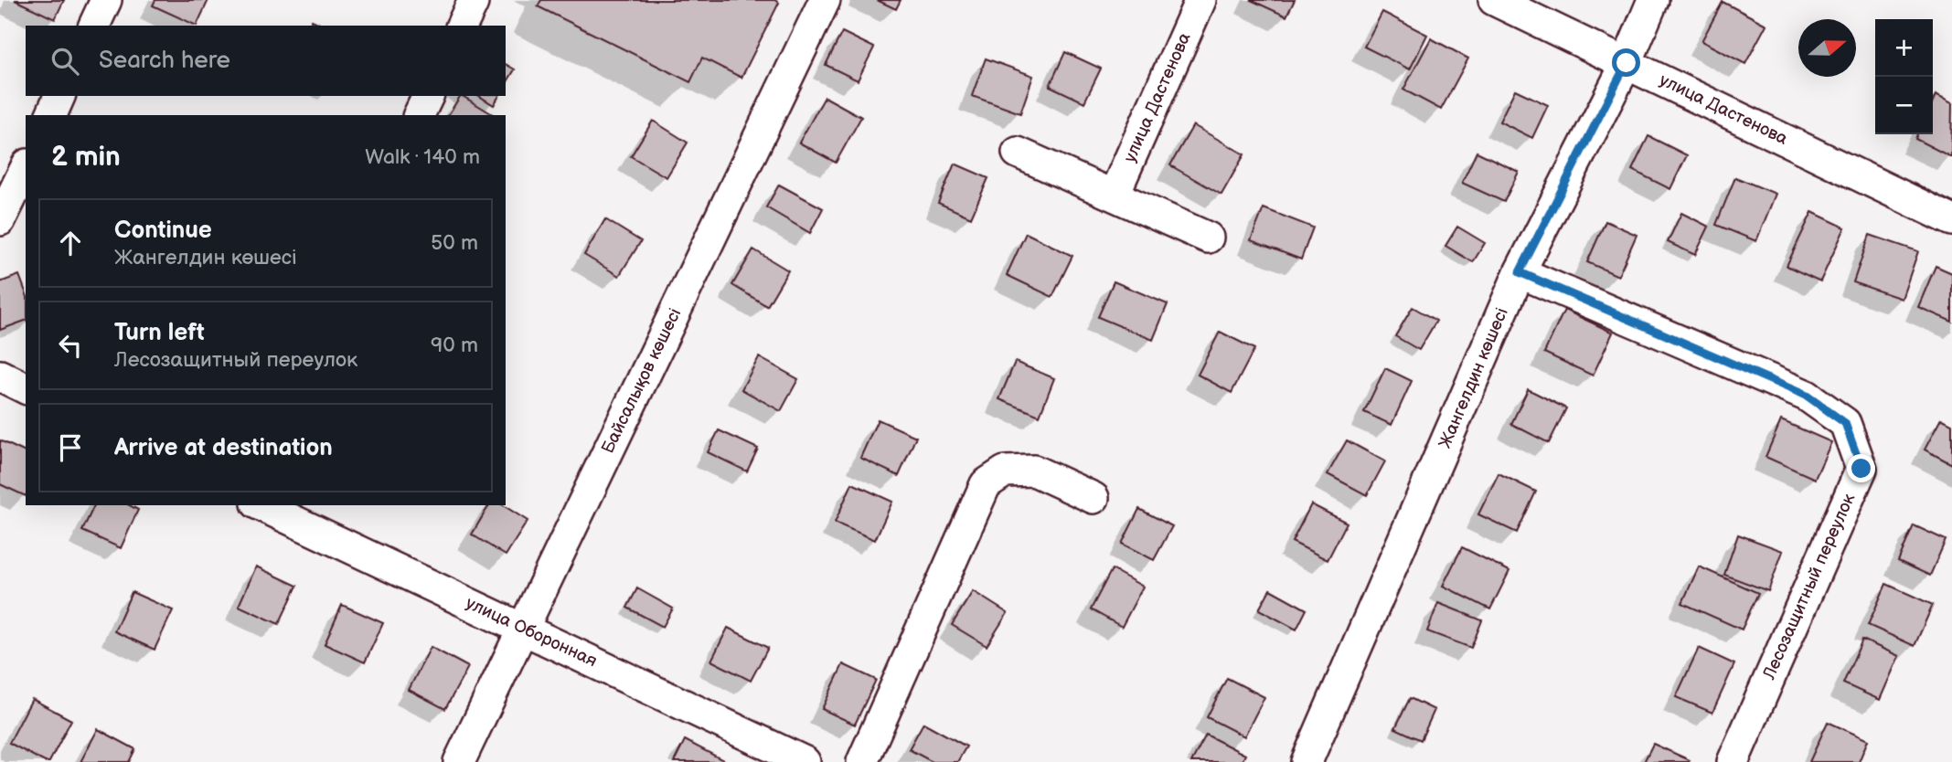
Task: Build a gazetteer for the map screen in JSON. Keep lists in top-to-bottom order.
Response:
{
  "streets": {
    "street": [
      "улица Дастенова",
      "Жангелдин көшесі",
      "Байсалықов көшесі",
      "Лесозащитный переулок",
      "улица Оборонная"
    ]
  },
  "crossings": [
    ["улица Дастенова", "Жангелдин көшесі"],
    ["Жангелдин көшесі", "Лесозащитный переулок"],
    ["Байсалықов көшесі", "улица Оборонная"]
  ],
  "north": "right",
  "page": {
    "map_buttons": ["+", "−"],
    "search": "Search here",
    "heading": ["2 min", "Walk · 140 m"],
    "list": [
      ["Continue", "Жангелдин көшесі", "50 m"],
      ["Turn left", "Лесозащитный переулок", "90 m"],
      "Arrive at destination"
    ]
  }
}
